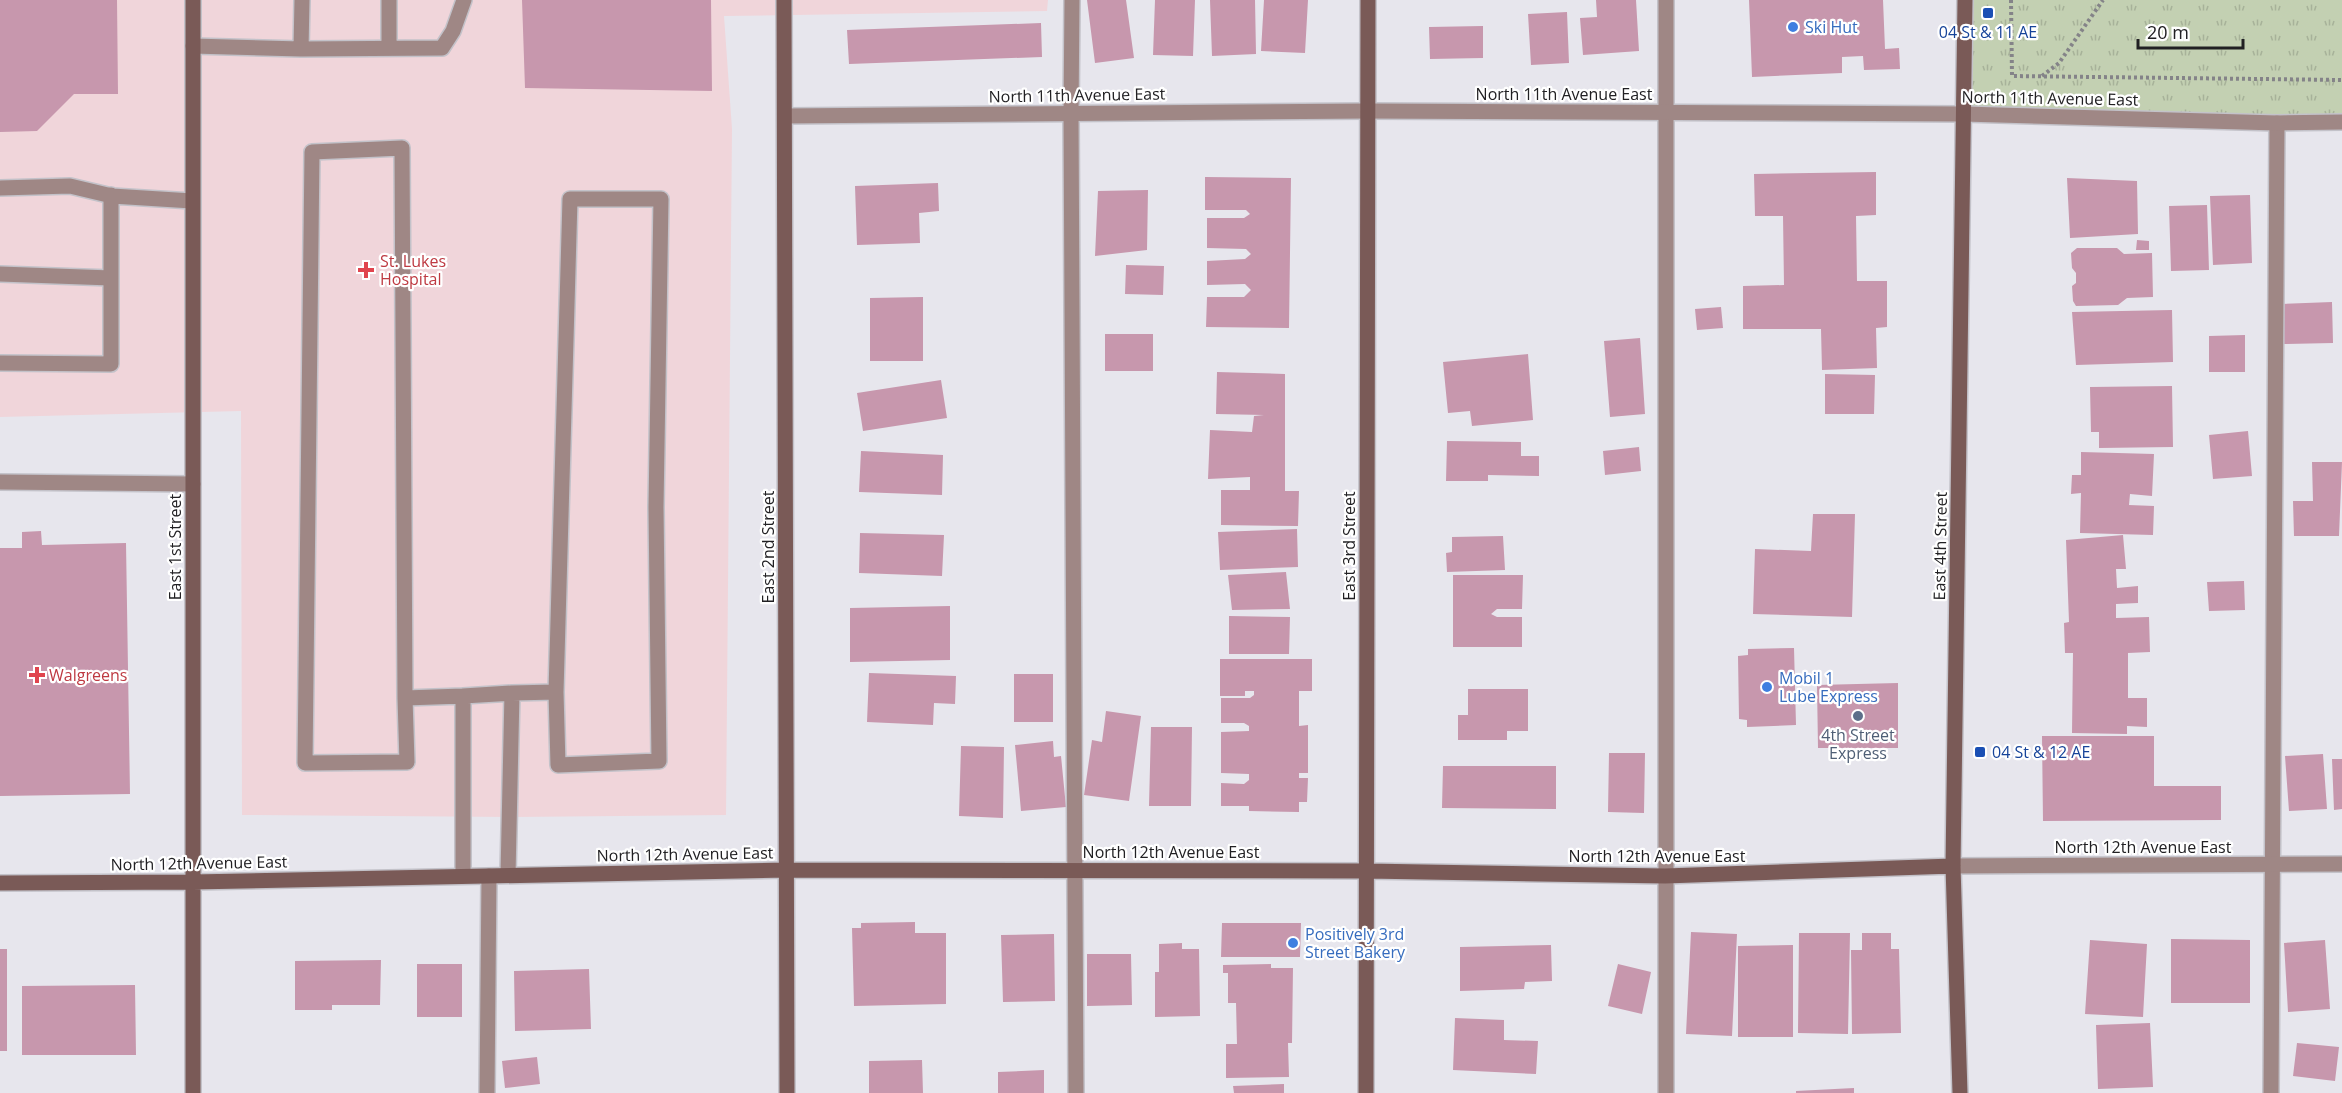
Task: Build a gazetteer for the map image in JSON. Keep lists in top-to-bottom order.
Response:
{
  "streets": {
    "street": [
      "North 11th Avenue East",
      "East 3rd Street",
      "East 4th Street",
      "East 1st Street",
      "East 2nd Street",
      "North 12th Avenue East"
    ]
  },
  "crossings": [
    ["North 11th Avenue East", "East 3rd Street"],
    ["North 11th Avenue East", "East 4th Street"],
    ["North 11th Avenue East", "East 2nd Street"],
    ["East 3rd Street", "North 12th Avenue East"],
    ["East 4th Street", "North 12th Avenue East"],
    ["East 1st Street", "North 12th Avenue East"],
    ["East 2nd Street", "North 12th Avenue East"]
  ],
  "places": {
    "transit": ["04 St & 11 AE", "04 St & 12 AE"],
    "other": [
      "Ski Hut",
      "Mobil 1 Lube Express",
      "4th Street Express",
      "Positively 3rd Street Bakery"
    ],
    "health": ["St. Lukes Hospital", "Walgreens"]
  },
  "scale_bar": "20 m"
}
